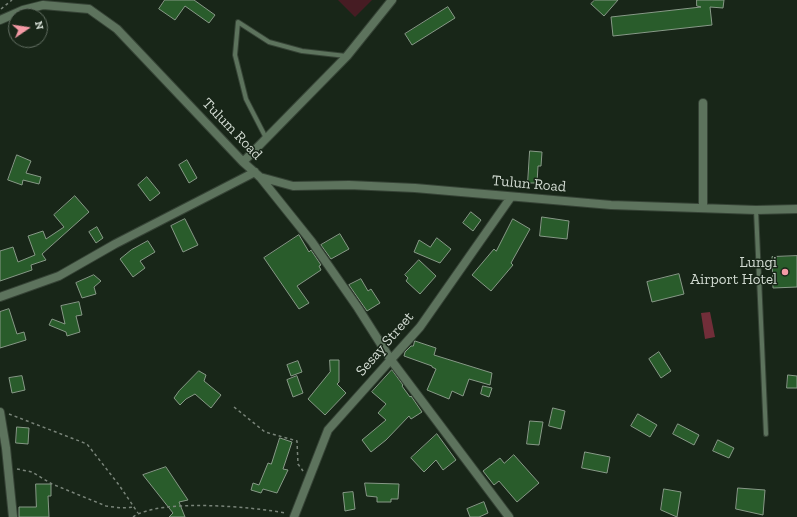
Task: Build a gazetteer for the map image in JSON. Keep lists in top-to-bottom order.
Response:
{
  "streets": {
    "street": ["Tulum Road", "Tulun Road", "Sesay Street"]
  },
  "crossings": [
    ["Tulum Road", "Tulun Road"],
    ["Tulum Road", "Sesay Street"],
    ["Tulun Road", "Sesay Street"]
  ],
  "places": ["Lungi Airport Hotel"],
  "north": "right"
}
